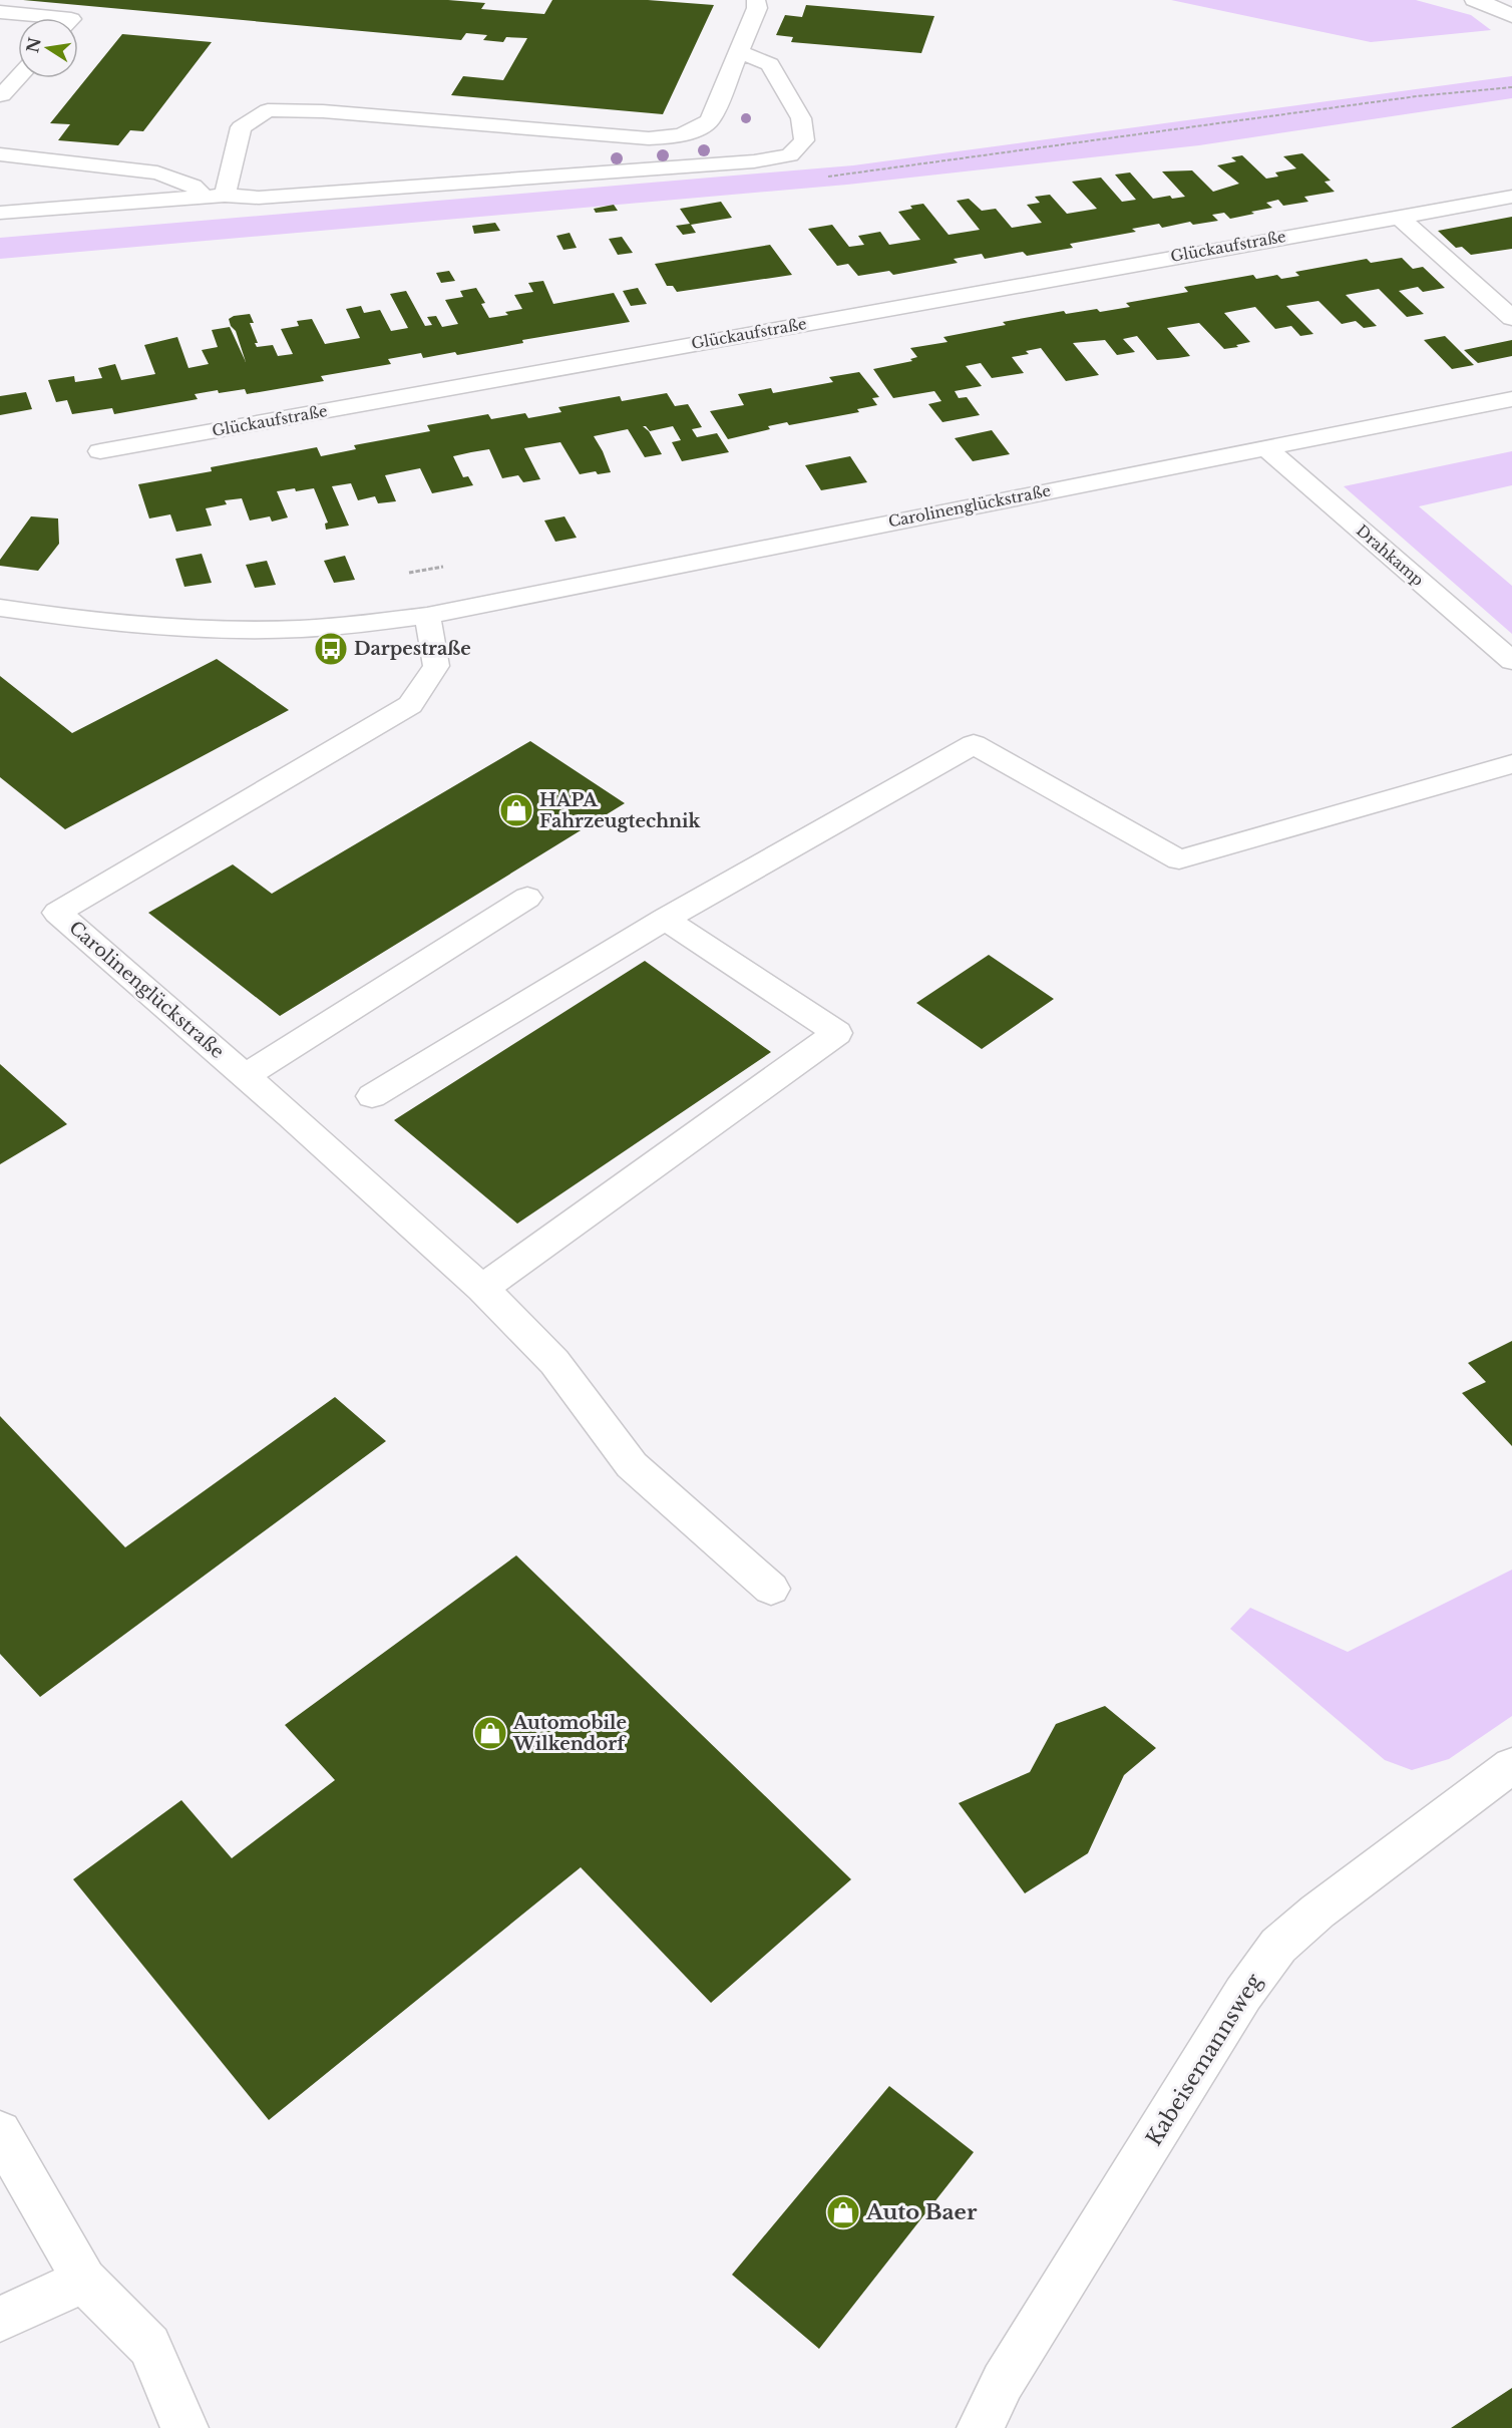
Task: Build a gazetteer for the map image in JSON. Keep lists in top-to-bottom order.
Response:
{
  "streets": {
    "street": [
      "Glückaufstraße",
      "Carolinenglückstraße",
      "Drahkamp",
      "Kabeisemannsweg"
    ]
  },
  "crossings": [
    ["Carolinenglückstraße", "Drahkamp"]
  ],
  "places": {
    "bus stop": ["Darpestraße"],
    "shop": ["HAPA Fahrzeugtechnik", "Automobile Wilkendorf", "Auto Baer"]
  },
  "north": "left"
}
